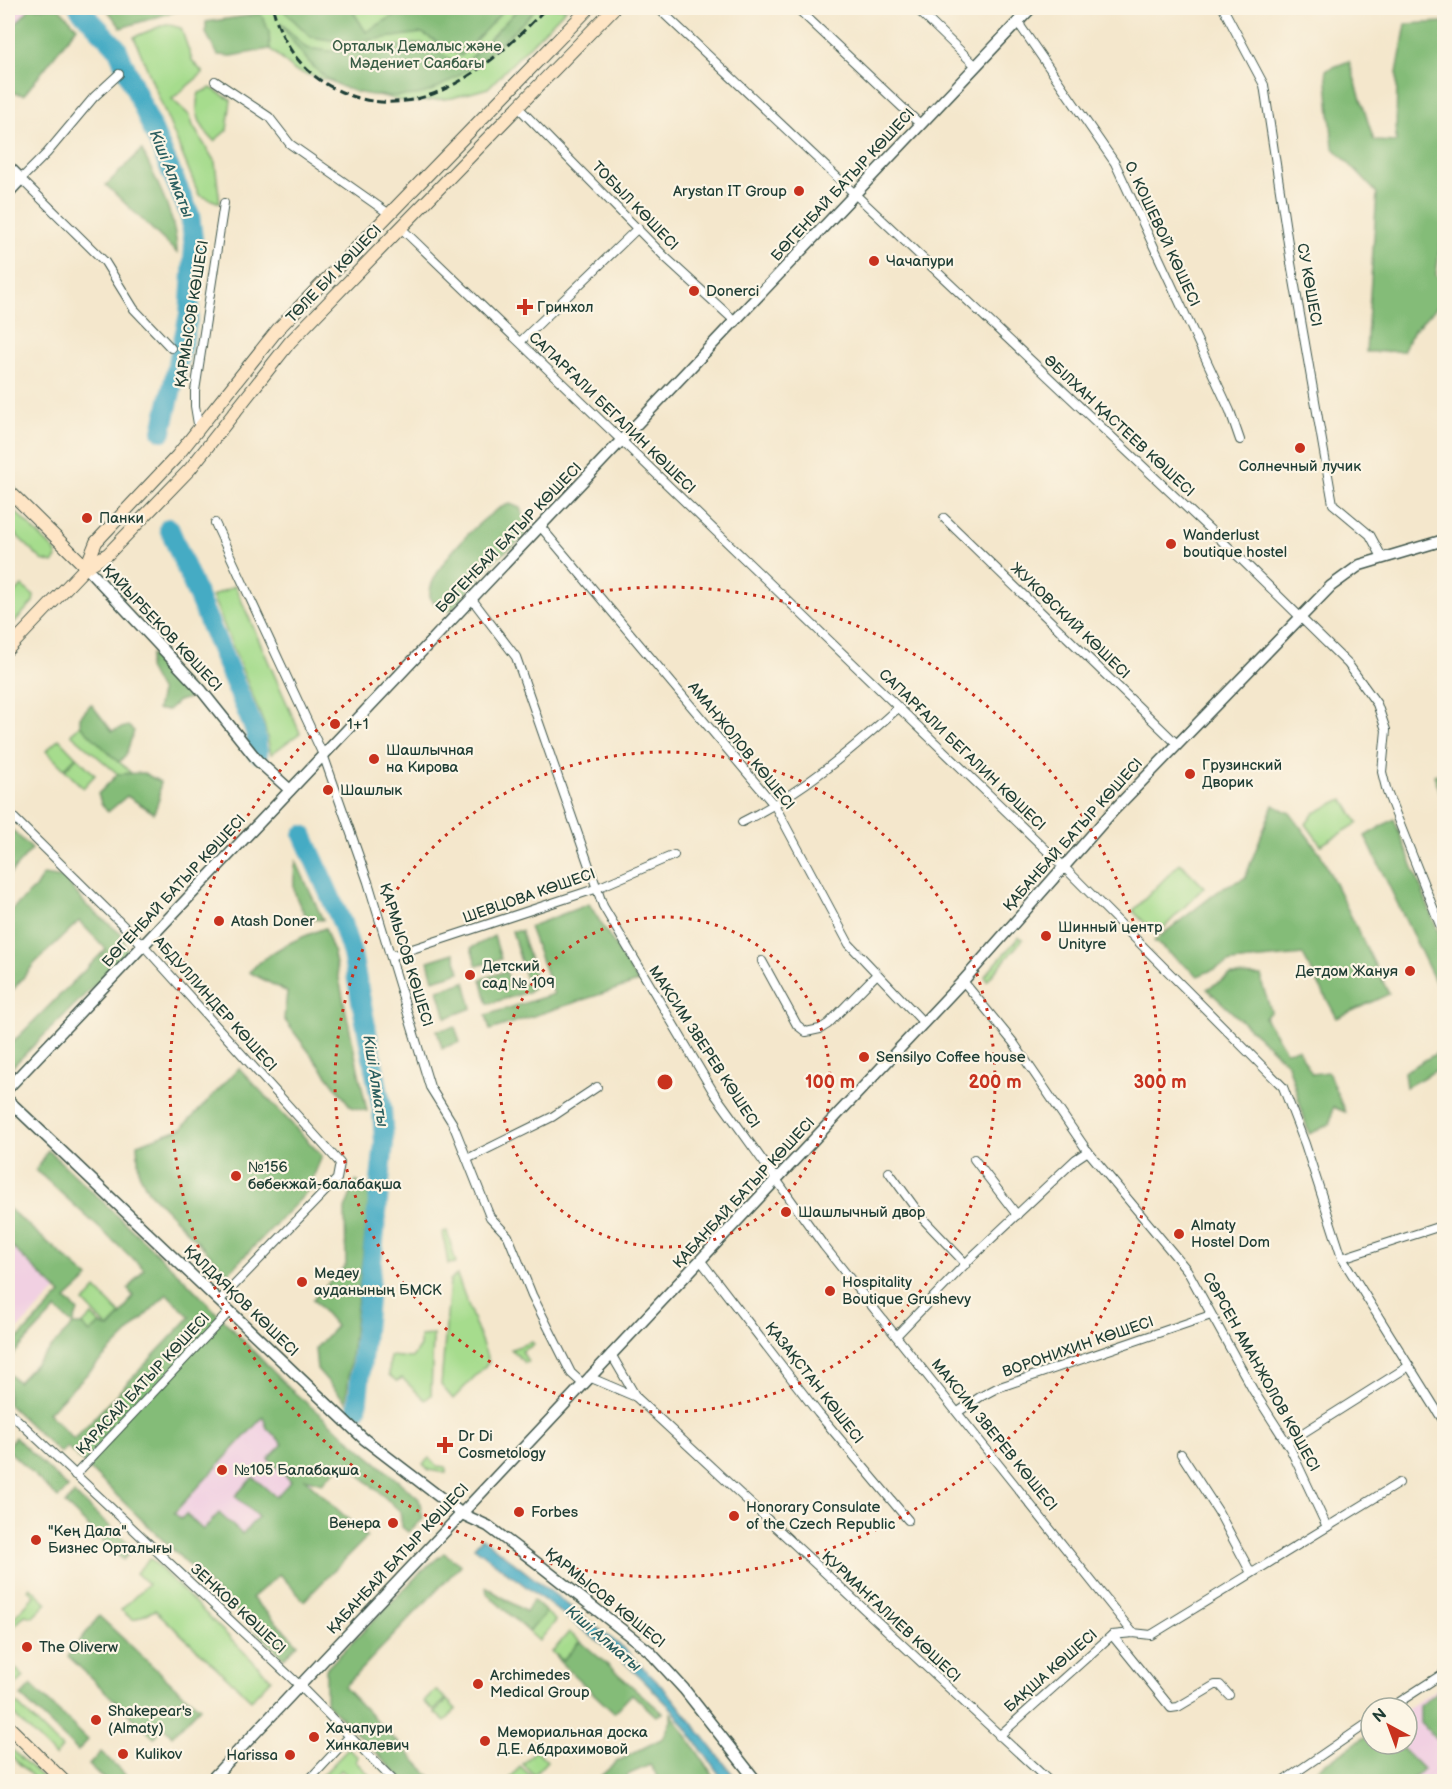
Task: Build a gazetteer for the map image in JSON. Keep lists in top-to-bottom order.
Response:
{
  "streets": {
    "main road": ["ТӨЛЕ БИ КӨШЕСІ", "ҚАЙЫРБЕКОВ КӨШЕСІ"],
    "street": [
      "БӨГЕНБАЙ БАТЫР КӨШЕСІ",
      "ТОБЫЛ КӨШЕСІ",
      "О. КОШЕВОЙ КӨШЕСІ",
      "СУ КӨШЕСІ",
      "ҚАРМЫСОВ КӨШЕСІ",
      "САПАРҒАЛИ БЕГАЛИН КӨШЕСІ",
      "ӘБІЛХАН ҚАСТЕЕВ КӨШЕСІ",
      "ЖУКОВСКИЙ КӨШЕСІ",
      "АМАНЖОЛОВ КӨШЕСІ",
      "ҚАБАНБАЙ БАТЫР КӨШЕСІ",
      "ШЕВЦОВА КӨШЕСІ",
      "АБДУЛЛИНДЕР КӨШЕСІ",
      "МАКСИМ ЗВЕРЕВ КӨШЕСІ",
      "ҚАЛДАЯҚОВ КӨШЕСІ",
      "ВОРОНИХИН КӨШЕСІ",
      "СӘРСЕН АМАНЖОЛОВ КӨШЕСІ",
      "ҚАЗАҚСТАН КӨШЕСІ",
      "ҚАРАСАЙ БАТЫР КӨШЕСІ",
      "ЗЕНКОВ КӨШЕСІ",
      "ҚУРМАНҒАЛИЕВ КӨШЕСІ",
      "БАҚША КӨШЕСІ"
    ]
  },
  "crossings": [
    ["БӨГЕНБАЙ БАТЫР КӨШЕСІ", "ТОБЫЛ КӨШЕСІ"],
    ["БӨГЕНБАЙ БАТЫР КӨШЕСІ", "О. КОШЕВОЙ КӨШЕСІ"],
    ["БӨГЕНБАЙ БАТЫР КӨШЕСІ", "ҚАРМЫСОВ КӨШЕСІ"],
    ["БӨГЕНБАЙ БАТЫР КӨШЕСІ", "САПАРҒАЛИ БЕГАЛИН КӨШЕСІ"],
    ["БӨГЕНБАЙ БАТЫР КӨШЕСІ", "ӘБІЛХАН ҚАСТЕЕВ КӨШЕСІ"],
    ["БӨГЕНБАЙ БАТЫР КӨШЕСІ", "ҚАЙЫРБЕКОВ КӨШЕСІ"],
    ["БӨГЕНБАЙ БАТЫР КӨШЕСІ", "АМАНЖОЛОВ КӨШЕСІ"],
    ["БӨГЕНБАЙ БАТЫР КӨШЕСІ", "АБДУЛЛИНДЕР КӨШЕСІ"],
    ["БӨГЕНБАЙ БАТЫР КӨШЕСІ", "МАКСИМ ЗВЕРЕВ КӨШЕСІ"],
    ["ТОБЫЛ КӨШЕСІ", "ТӨЛЕ БИ КӨШЕСІ"],
    ["ТӨЛЕ БИ КӨШЕСІ", "ҚАРМЫСОВ КӨШЕСІ"],
    ["ТӨЛЕ БИ КӨШЕСІ", "САПАРҒАЛИ БЕГАЛИН КӨШЕСІ"],
    ["ТӨЛЕ БИ КӨШЕСІ", "ҚАЙЫРБЕКОВ КӨШЕСІ"],
    ["СУ КӨШЕСІ", "ҚАБАНБАЙ БАТЫР КӨШЕСІ"],
    ["ҚАРМЫСОВ КӨШЕСІ", "ҚАБАНБАЙ БАТЫР КӨШЕСІ"],
    ["ҚАРМЫСОВ КӨШЕСІ", "ШЕВЦОВА КӨШЕСІ"],
    ["ҚАРМЫСОВ КӨШЕСІ", "ҚАЛДАЯҚОВ КӨШЕСІ"],
    ["САПАРҒАЛИ БЕГАЛИН КӨШЕСІ", "ҚАБАНБАЙ БАТЫР КӨШЕСІ"],
    ["ӘБІЛХАН ҚАСТЕЕВ КӨШЕСІ", "ҚАБАНБАЙ БАТЫР КӨШЕСІ"],
    ["ЖУКОВСКИЙ КӨШЕСІ", "ҚАБАНБАЙ БАТЫР КӨШЕСІ"],
    ["АМАНЖОЛОВ КӨШЕСІ", "ҚАБАНБАЙ БАТЫР КӨШЕСІ"],
    ["ҚАБАНБАЙ БАТЫР КӨШЕСІ", "МАКСИМ ЗВЕРЕВ КӨШЕСІ"],
    ["ҚАБАНБАЙ БАТЫР КӨШЕСІ", "ҚАЛДАЯҚОВ КӨШЕСІ"],
    ["ҚАБАНБАЙ БАТЫР КӨШЕСІ", "СӘРСЕН АМАНЖОЛОВ КӨШЕСІ"],
    ["ҚАБАНБАЙ БАТЫР КӨШЕСІ", "ҚАЗАҚСТАН КӨШЕСІ"],
    ["ҚАБАНБАЙ БАТЫР КӨШЕСІ", "ЗЕНКОВ КӨШЕСІ"],
    ["ШЕВЦОВА КӨШЕСІ", "МАКСИМ ЗВЕРЕВ КӨШЕСІ"],
    ["АБДУЛЛИНДЕР КӨШЕСІ", "ҚАРАСАЙ БАТЫР КӨШЕСІ"],
    ["МАКСИМ ЗВЕРЕВ КӨШЕСІ", "ВОРОНИХИН КӨШЕСІ"],
    ["МАКСИМ ЗВЕРЕВ КӨШЕСІ", "БАҚША КӨШЕСІ"],
    ["ҚАЛДАЯҚОВ КӨШЕСІ", "ҚАРАСАЙ БАТЫР КӨШЕСІ"],
    ["ВОРОНИХИН КӨШЕСІ", "СӘРСЕН АМАНЖОЛОВ КӨШЕСІ"],
    ["СӘРСЕН АМАНЖОЛОВ КӨШЕСІ", "БАҚША КӨШЕСІ"],
    ["ҚАРАСАЙ БАТЫР КӨШЕСІ", "ЗЕНКОВ КӨШЕСІ"],
    ["ҚУРМАНҒАЛИЕВ КӨШЕСІ", "БАҚША КӨШЕСІ"]
  ],
  "water": ["Кіші Алматы"],
  "parks": ["Орталық Демалыс және Мәдениет Саябағы"],
  "places": {
    "other": [
      "Arystan IT Group",
      "Чачапури",
      "Donerci",
      "Солнечный лучик",
      "Панки",
      "Wanderlust boutique hostel",
      "1+1",
      "Шашлычная на Кирова",
      "Грузинский Дворик",
      "Шашлык",
      "Atash Doner",
      "Шинный центр Unityre",
      "Детдом Жануя",
      "Детский сад № 109",
      "Sensilyo Coffee house",
      "№156 бөбекжай-балабақша",
      "Шашлычный двор",
      "Almaty Hostel Dom",
      "Медеу ауданының БМСК",
      "Hospitality Boutique Grushevy",
      "№105 Балабақша",
      "Forbes",
      "Honorary Consulate of the Czech Republic",
      "Венера",
      "\"Кең Дала\" Бизнес Орталығы",
      "The Oliverw",
      "Archimedes Medical Group",
      "Shakepear's (Almaty)",
      "Хачапури Хинкалевич",
      "Мемориальная доска Д.Е. Абдрахимовой",
      "Kulikov",
      "Harissa"
    ],
    "health": ["Гринхол", "Dr Di Cosmetology"]
  },
  "north": "top left",
  "rings": ["100 m", "200 m", "300 m"]
}
